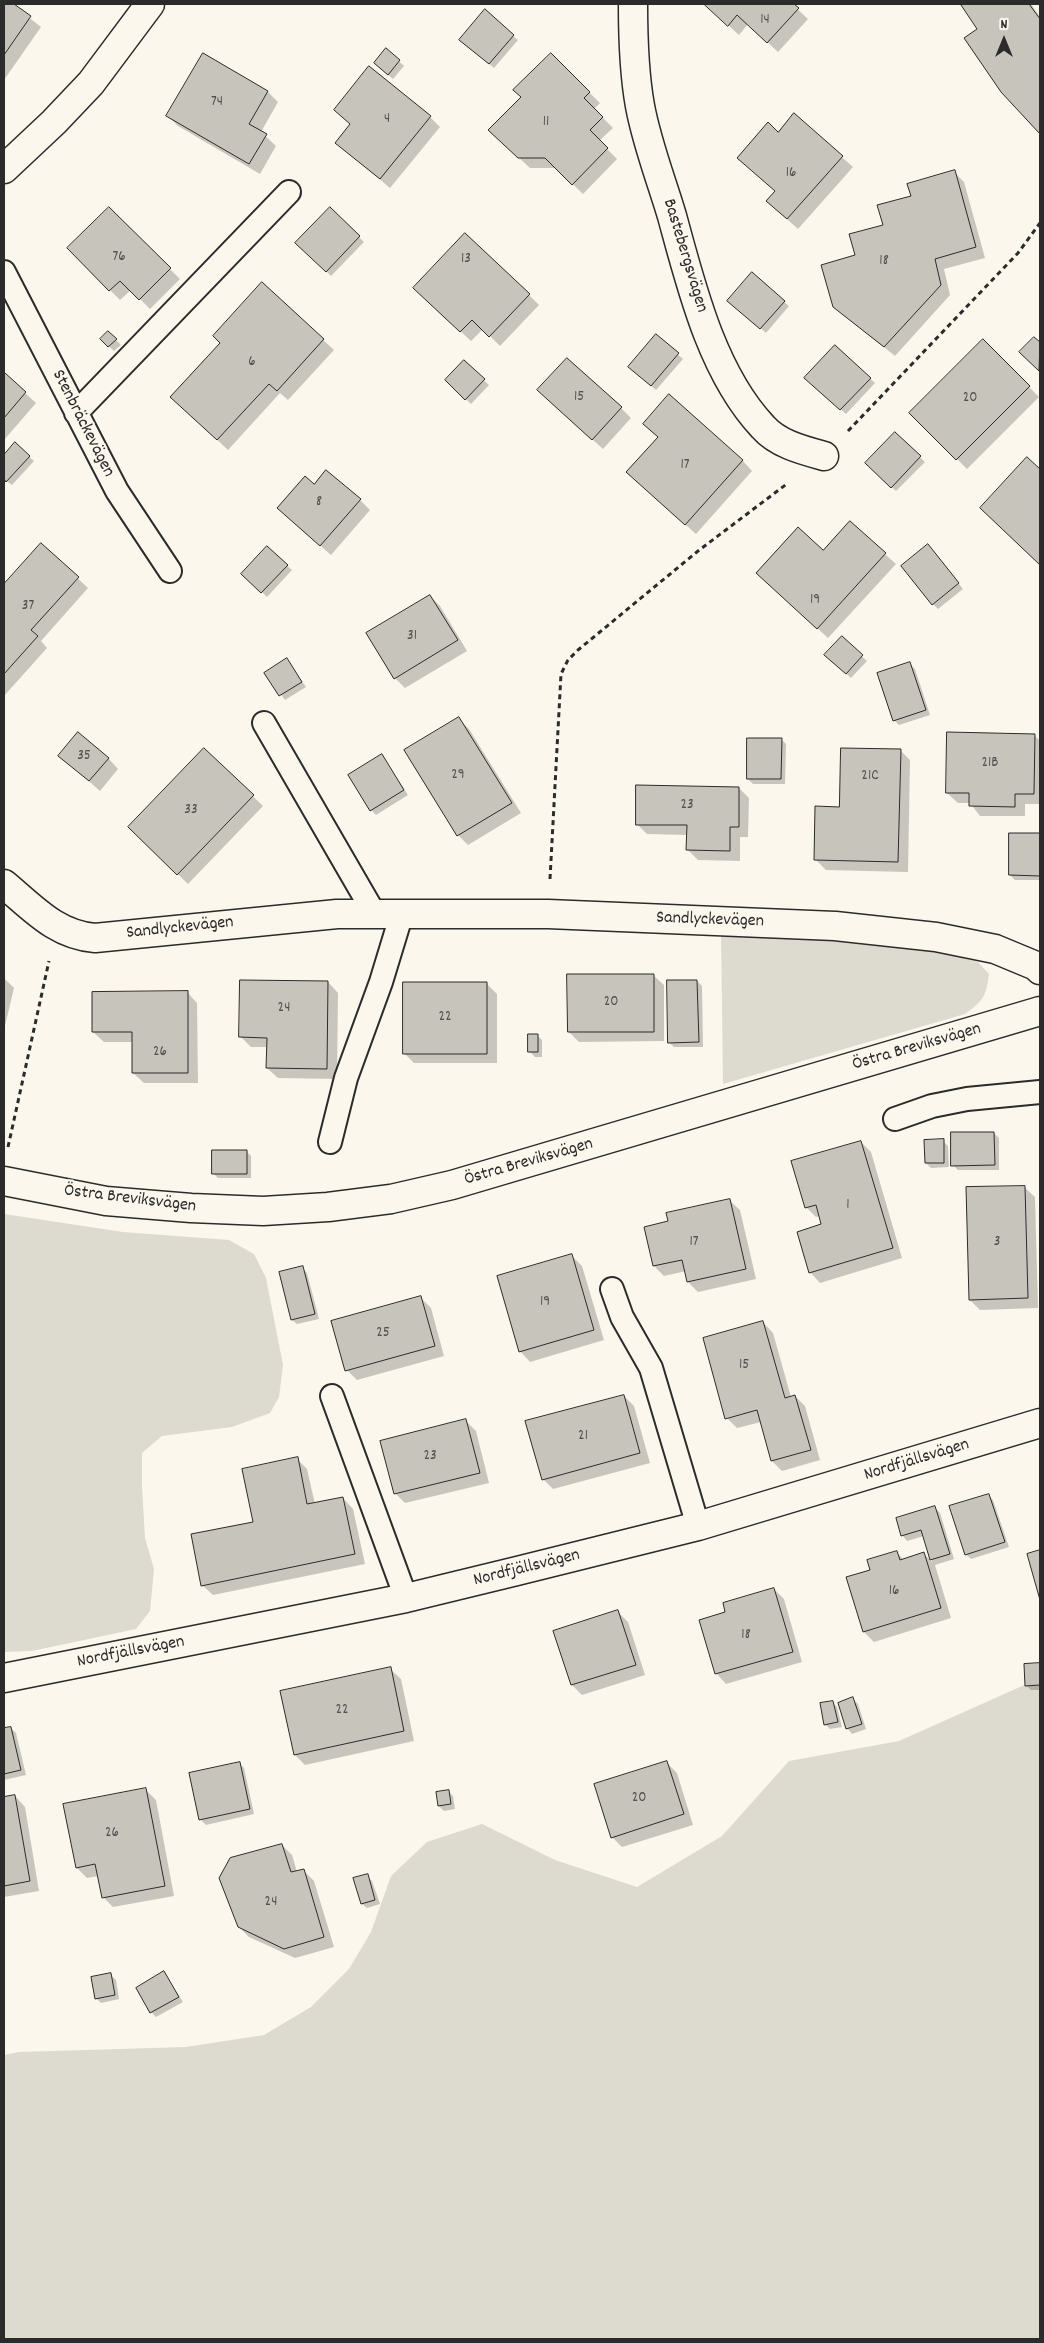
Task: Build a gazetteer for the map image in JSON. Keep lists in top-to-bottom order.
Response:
{
  "streets": {
    "street": [
      "Bastebergsvägen",
      "Sandlyckevägen",
      "Östra Breviksvägen",
      "Nordfjällsvägen"
    ],
    "lane": ["Stenbräckevägen"]
  },
  "house_numbers": [
    "14",
    "74",
    "4",
    "11",
    "16",
    "76",
    "13",
    "18",
    "6",
    "15",
    "20",
    "17",
    "8",
    "19",
    "37",
    "31",
    "35",
    "21B",
    "29",
    "21C",
    "23",
    "33",
    "20",
    "24",
    "22",
    "26",
    "1",
    "17",
    "3",
    "19",
    "25",
    "15",
    "21",
    "23",
    "16",
    "18",
    "22",
    "20",
    "26",
    "24"
  ],
  "north": "top"
}
